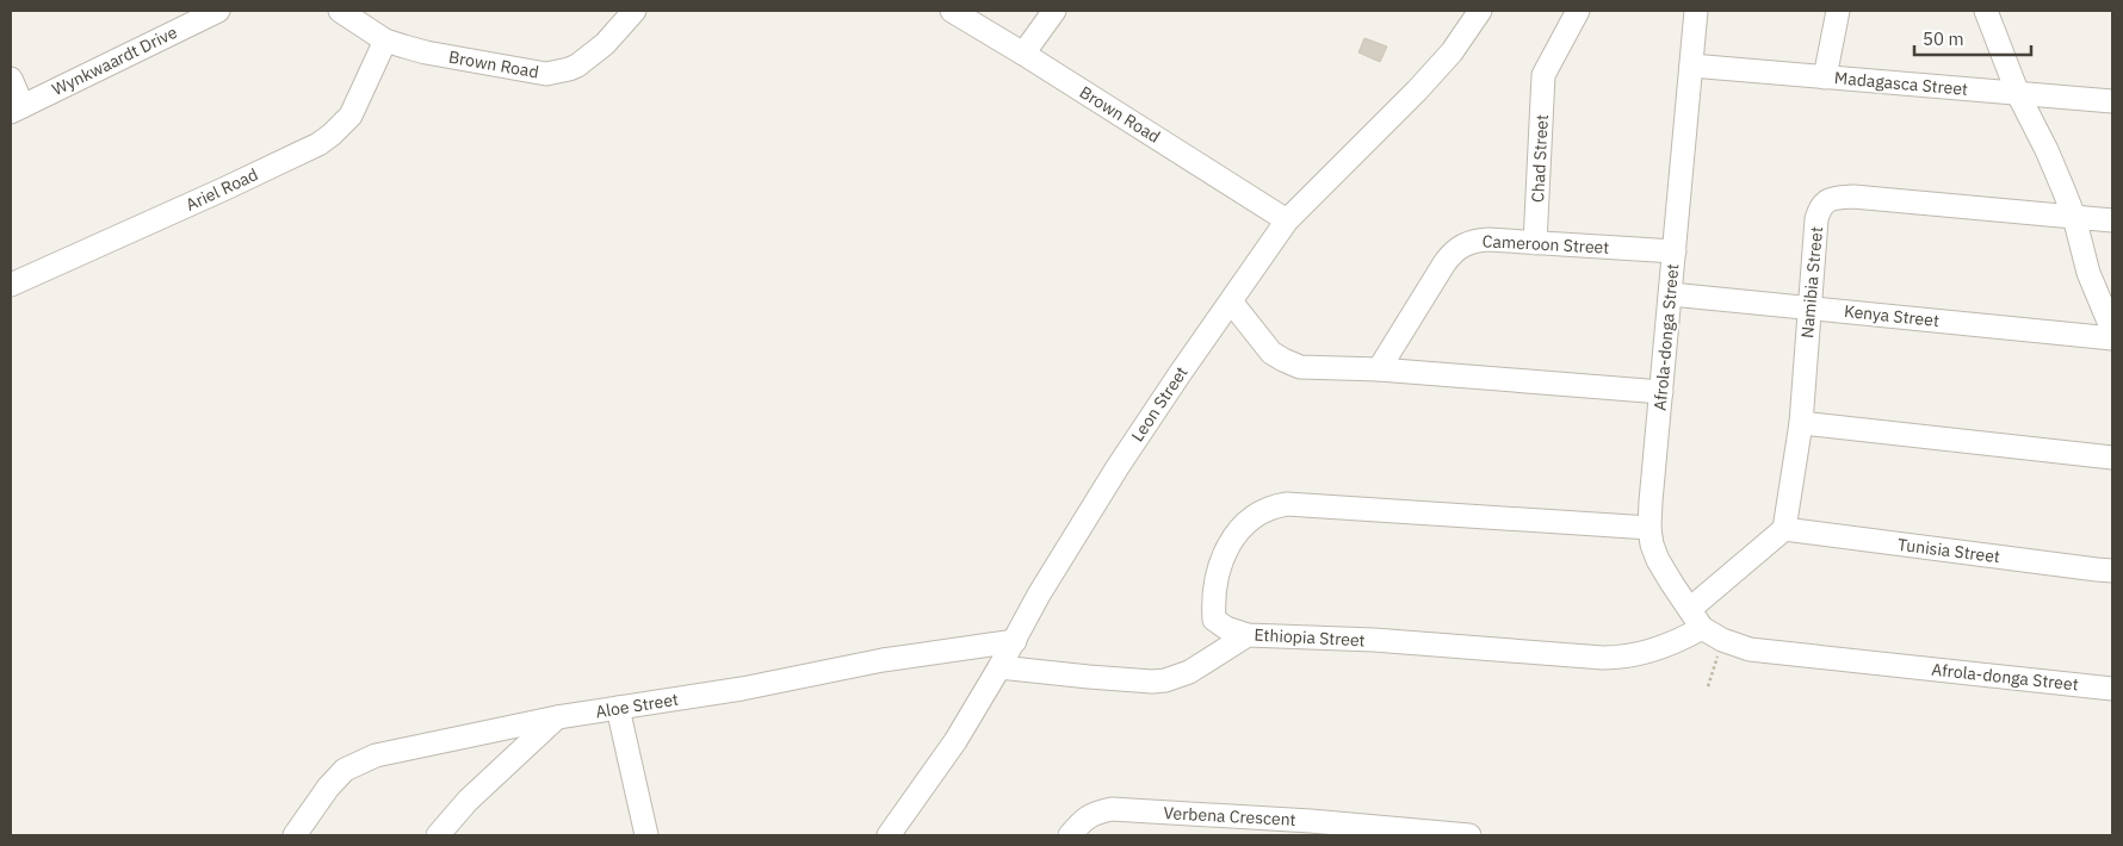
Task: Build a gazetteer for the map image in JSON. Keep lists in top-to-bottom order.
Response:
{
  "streets": {
    "street": [
      "Wynkwaardt Drive",
      "Brown Road",
      "Madagasca Street",
      "Chad Street",
      "Ariel Road",
      "Cameroon Street",
      "Namibia Street",
      "Kenya Street",
      "Afrola-donga Street",
      "Leon Street",
      "Tunisia Street",
      "Ethiopia Street",
      "Aloe Street",
      "Verbena Crescent"
    ]
  },
  "crossings": [
    ["Brown Road", "Ariel Road"],
    ["Brown Road", "Leon Street"],
    ["Madagasca Street", "Afrola-donga Street"],
    ["Chad Street", "Cameroon Street"],
    ["Cameroon Street", "Afrola-donga Street"],
    ["Namibia Street", "Kenya Street"],
    ["Namibia Street", "Tunisia Street"],
    ["Kenya Street", "Afrola-donga Street"],
    ["Afrola-donga Street", "Ethiopia Street"],
    ["Leon Street", "Aloe Street"]
  ],
  "scale_bar": "50 m"
}
